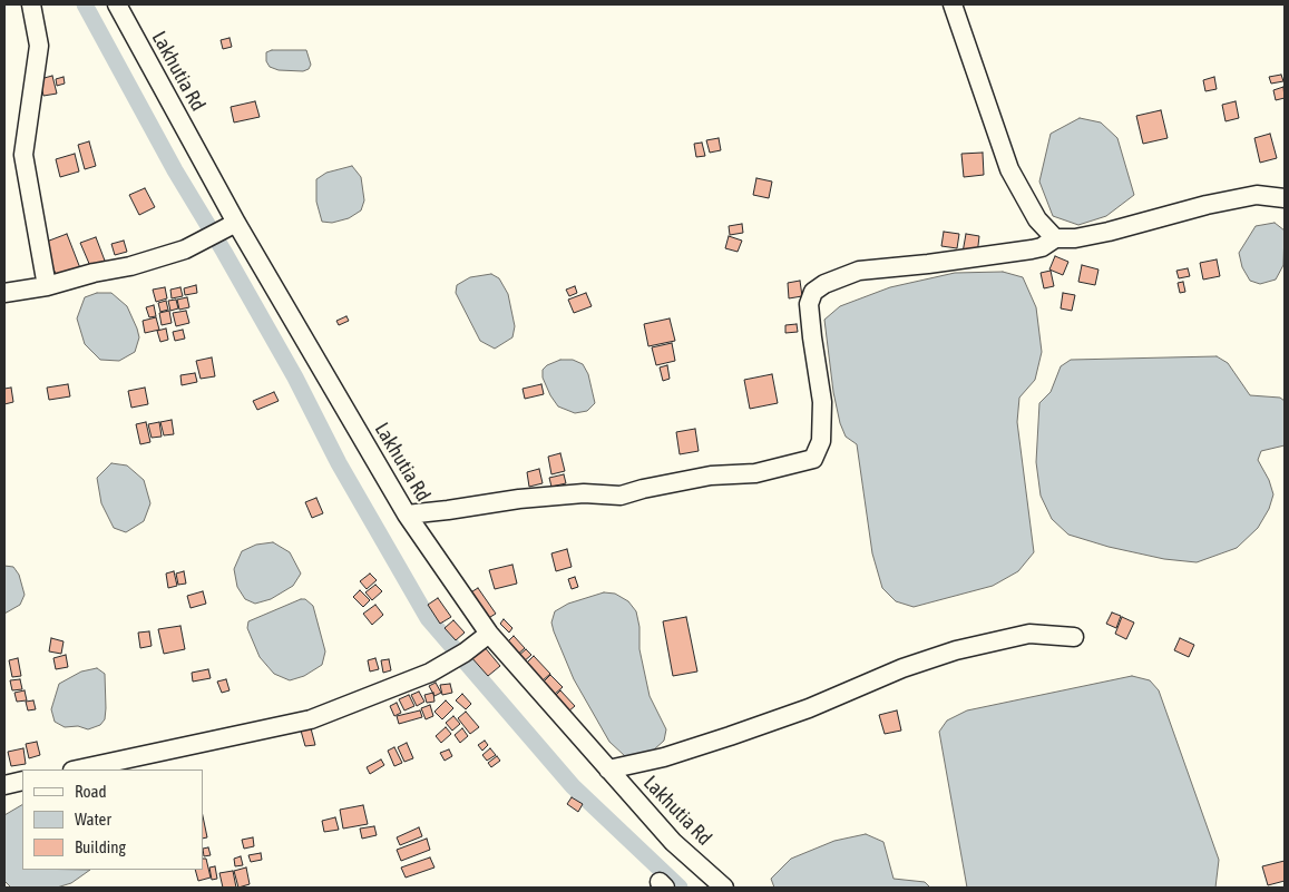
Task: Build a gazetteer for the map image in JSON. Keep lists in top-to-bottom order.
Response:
{
  "streets": {
    "street": ["Lakhutia Rd"]
  },
  "legend": ["Road", "Water", "Building"]
}
